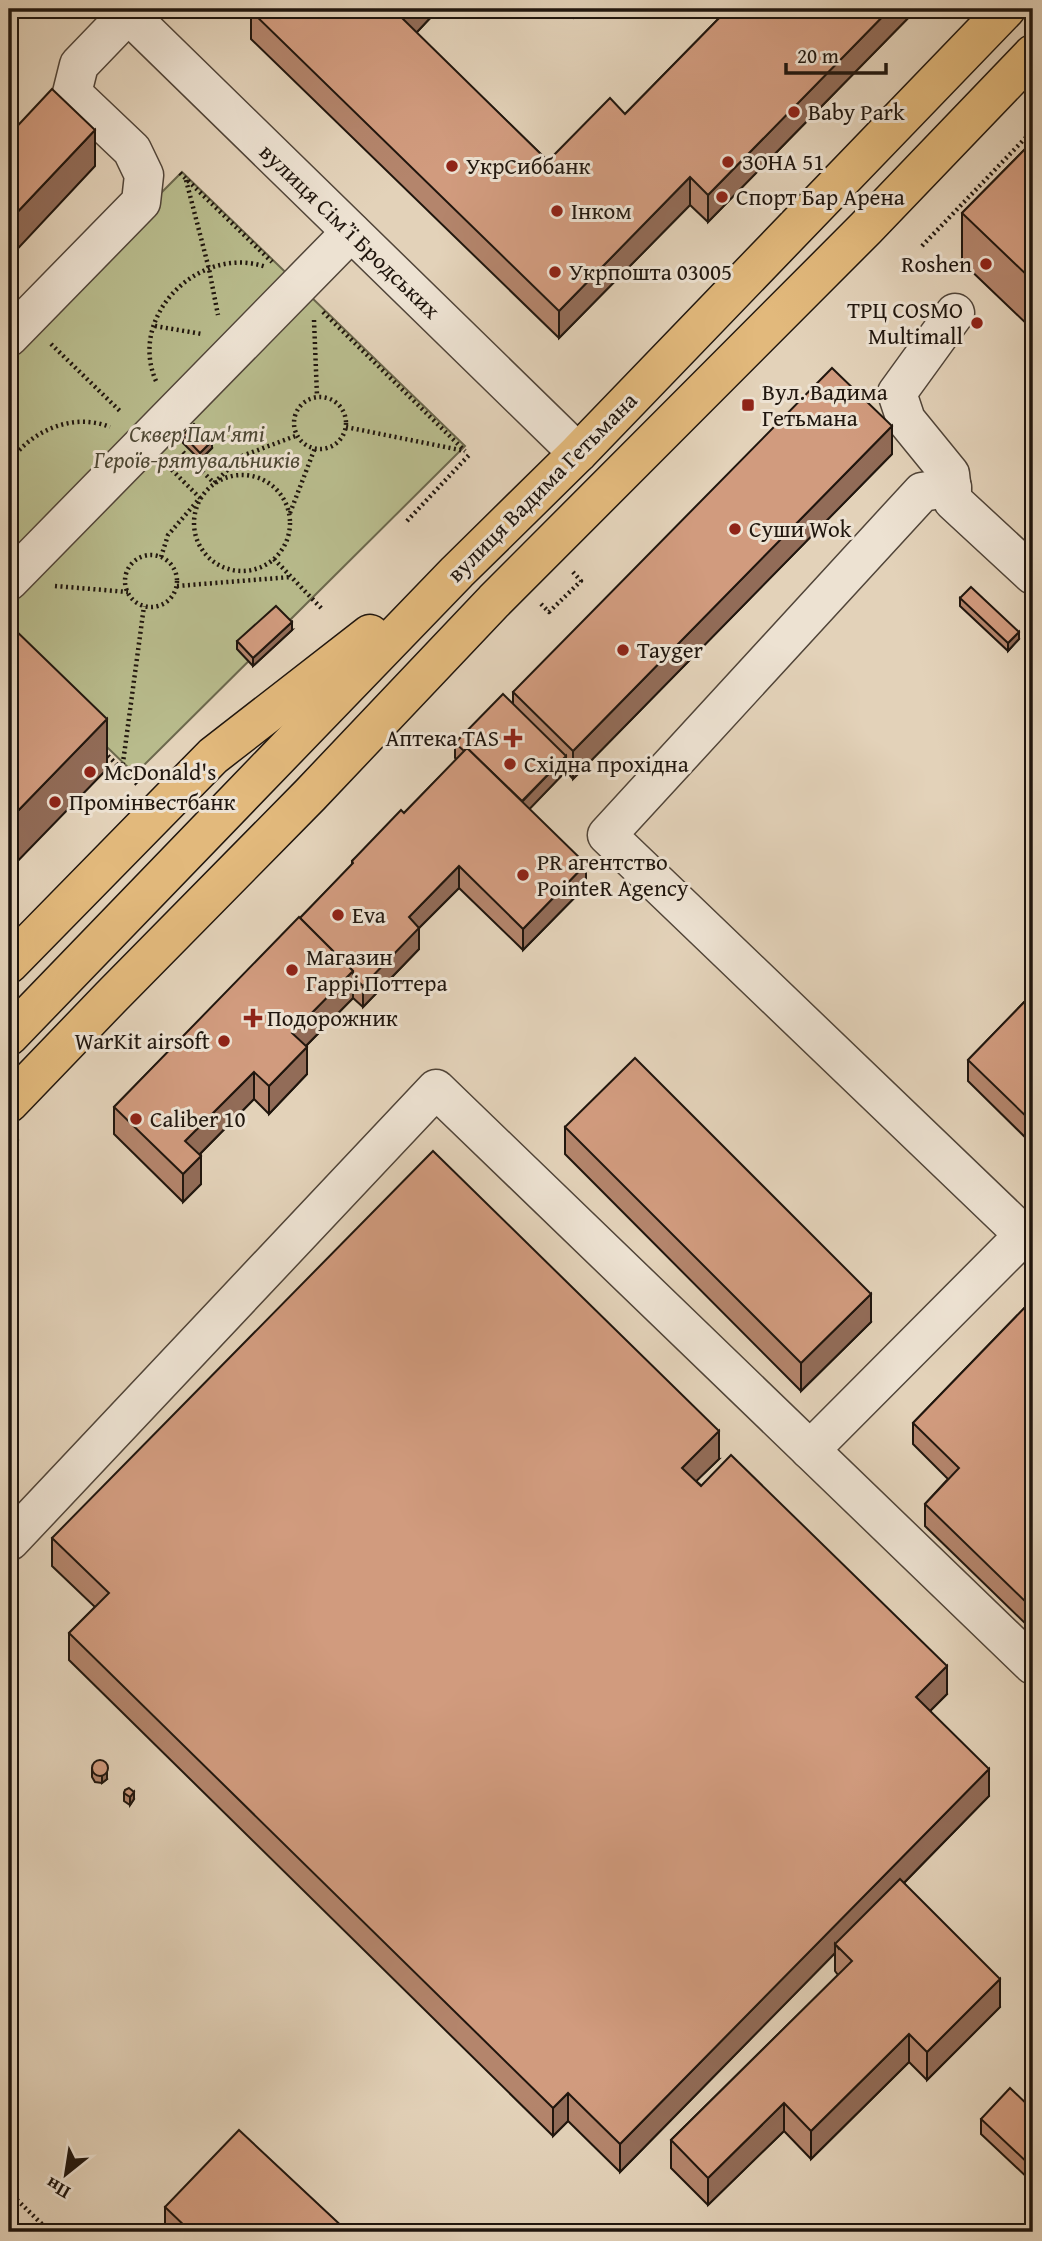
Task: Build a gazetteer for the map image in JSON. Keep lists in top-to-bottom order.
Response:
{
  "streets": {
    "main road": ["вулиця Вадима Гетьмана"],
    "street": ["вулиця Сімʼї Бродських"]
  },
  "crossings": [
    ["вулиця Сімʼї Бродських", "вулиця Вадима Гетьмана"]
  ],
  "parks": ["Сквер Пам'яті Героїв-рятувальників"],
  "places": {
    "other": [
      "Baby Park",
      "ЗОНА 51",
      "УкрСиббанк",
      "Спорт Бар Арена",
      "Інком",
      "Roshen",
      "Укрпошта 03005",
      "ТРЦ COSMO Multimall",
      "Суши Wok",
      "Tayger",
      "Східна прохідна",
      "McDonald's",
      "Промінвестбанк",
      "PR агентство PointeR Agency",
      "Eva",
      "Магазин Гаррі Поттера",
      "WarKit airsoft",
      "Caliber 10"
    ],
    "transit": ["Вул. Вадима Гетьмана"],
    "health": ["Аптека TAS", "Подорожник"]
  },
  "scale_bar": "20 m",
  "north": "bottom left"
}
